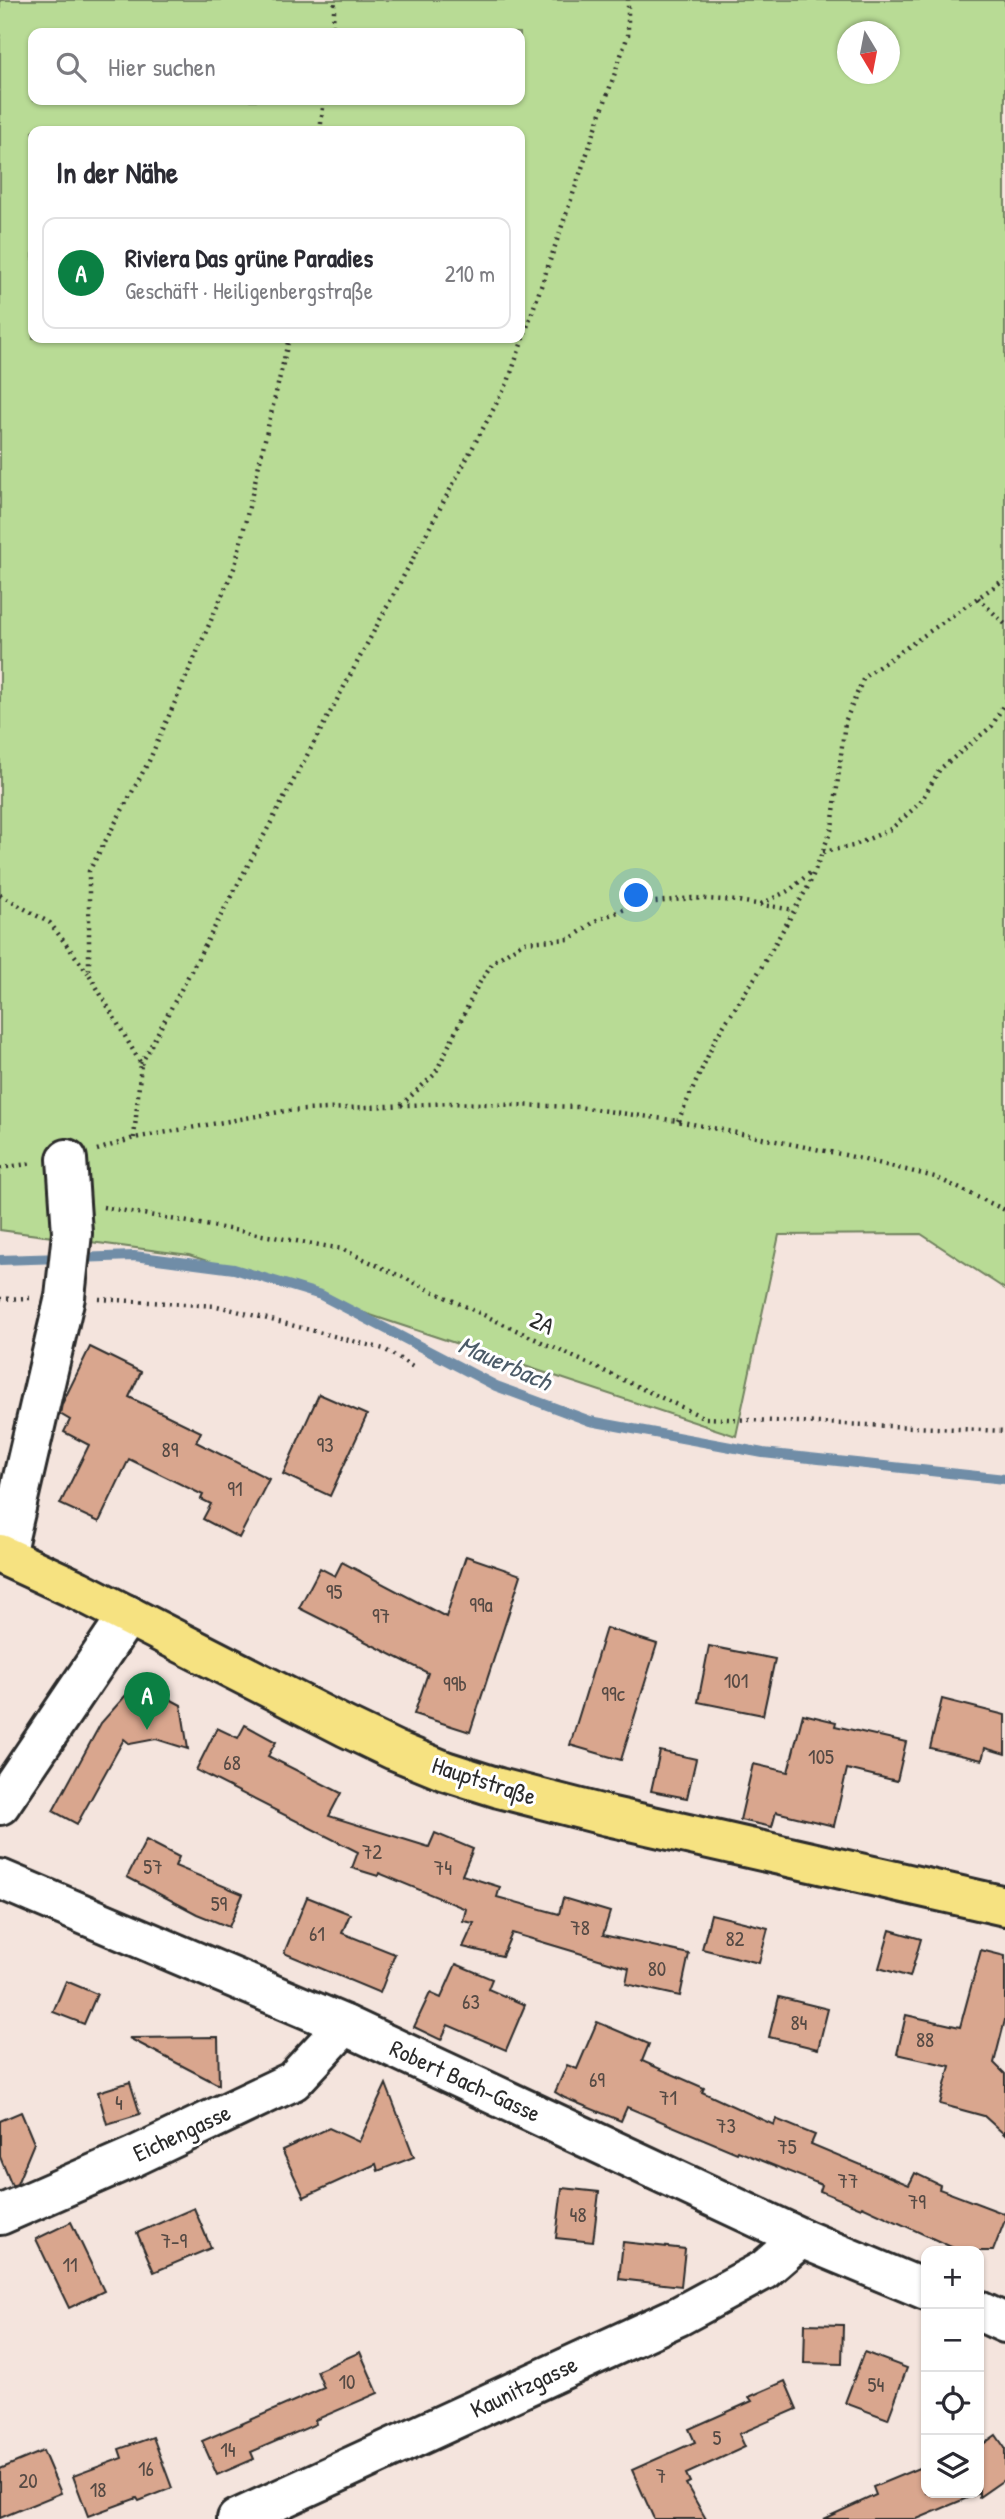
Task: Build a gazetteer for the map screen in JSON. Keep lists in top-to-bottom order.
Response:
{
  "streets": {
    "main road": ["Hauptstraße"],
    "street": ["Robert Bach-Gasse", "Eichengasse", "Kaunitzgasse"],
    "path": ["2A"]
  },
  "crossings": [
    ["Robert Bach-Gasse", "Eichengasse"],
    ["Robert Bach-Gasse", "Kaunitzgasse"]
  ],
  "water": ["Mauerbach"],
  "house_numbers": [
    "93",
    "89",
    "91",
    "95",
    "99a",
    "97",
    "101",
    "99b",
    "99c",
    "105",
    "68",
    "72",
    "57",
    "74",
    "59",
    "78",
    "61",
    "82",
    "80",
    "63",
    "84",
    "88",
    "69",
    "71",
    "4",
    "73",
    "75",
    "77",
    "79",
    "48",
    "7-9",
    "11",
    "10",
    "54",
    "5",
    "14",
    "16",
    "7",
    "20",
    "18"
  ],
  "north": "bottom",
  "page": {
    "search": "Hier suchen",
    "heading": "In der Nähe",
    "list": [
      {
        "mark": "A",
        "name": "Riviera Das grüne Paradies",
        "note": "Geschäft · Heiligenbergstraße",
        "value": "210 m"
      }
    ],
    "pins": "A",
    "map_buttons": ["+", "−"]
  }
}
